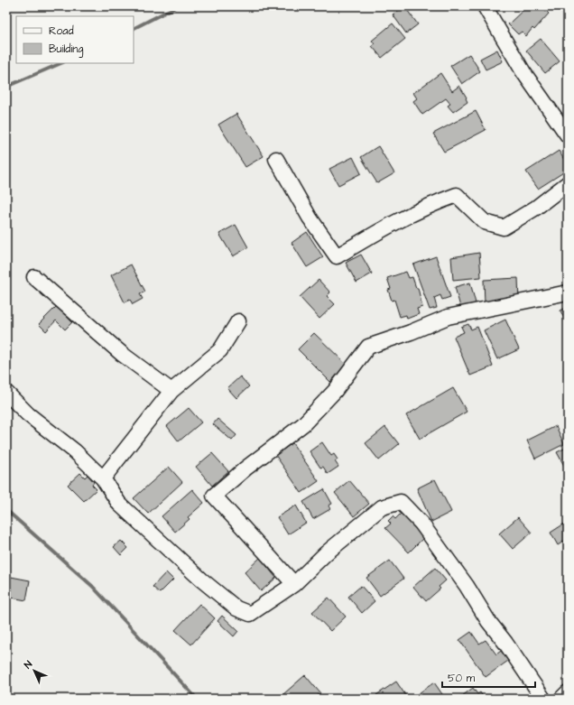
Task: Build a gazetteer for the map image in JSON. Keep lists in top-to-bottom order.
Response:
{
  "legend": ["Road", "Building"],
  "scale_bar": "50 m",
  "north": "top left"
}
